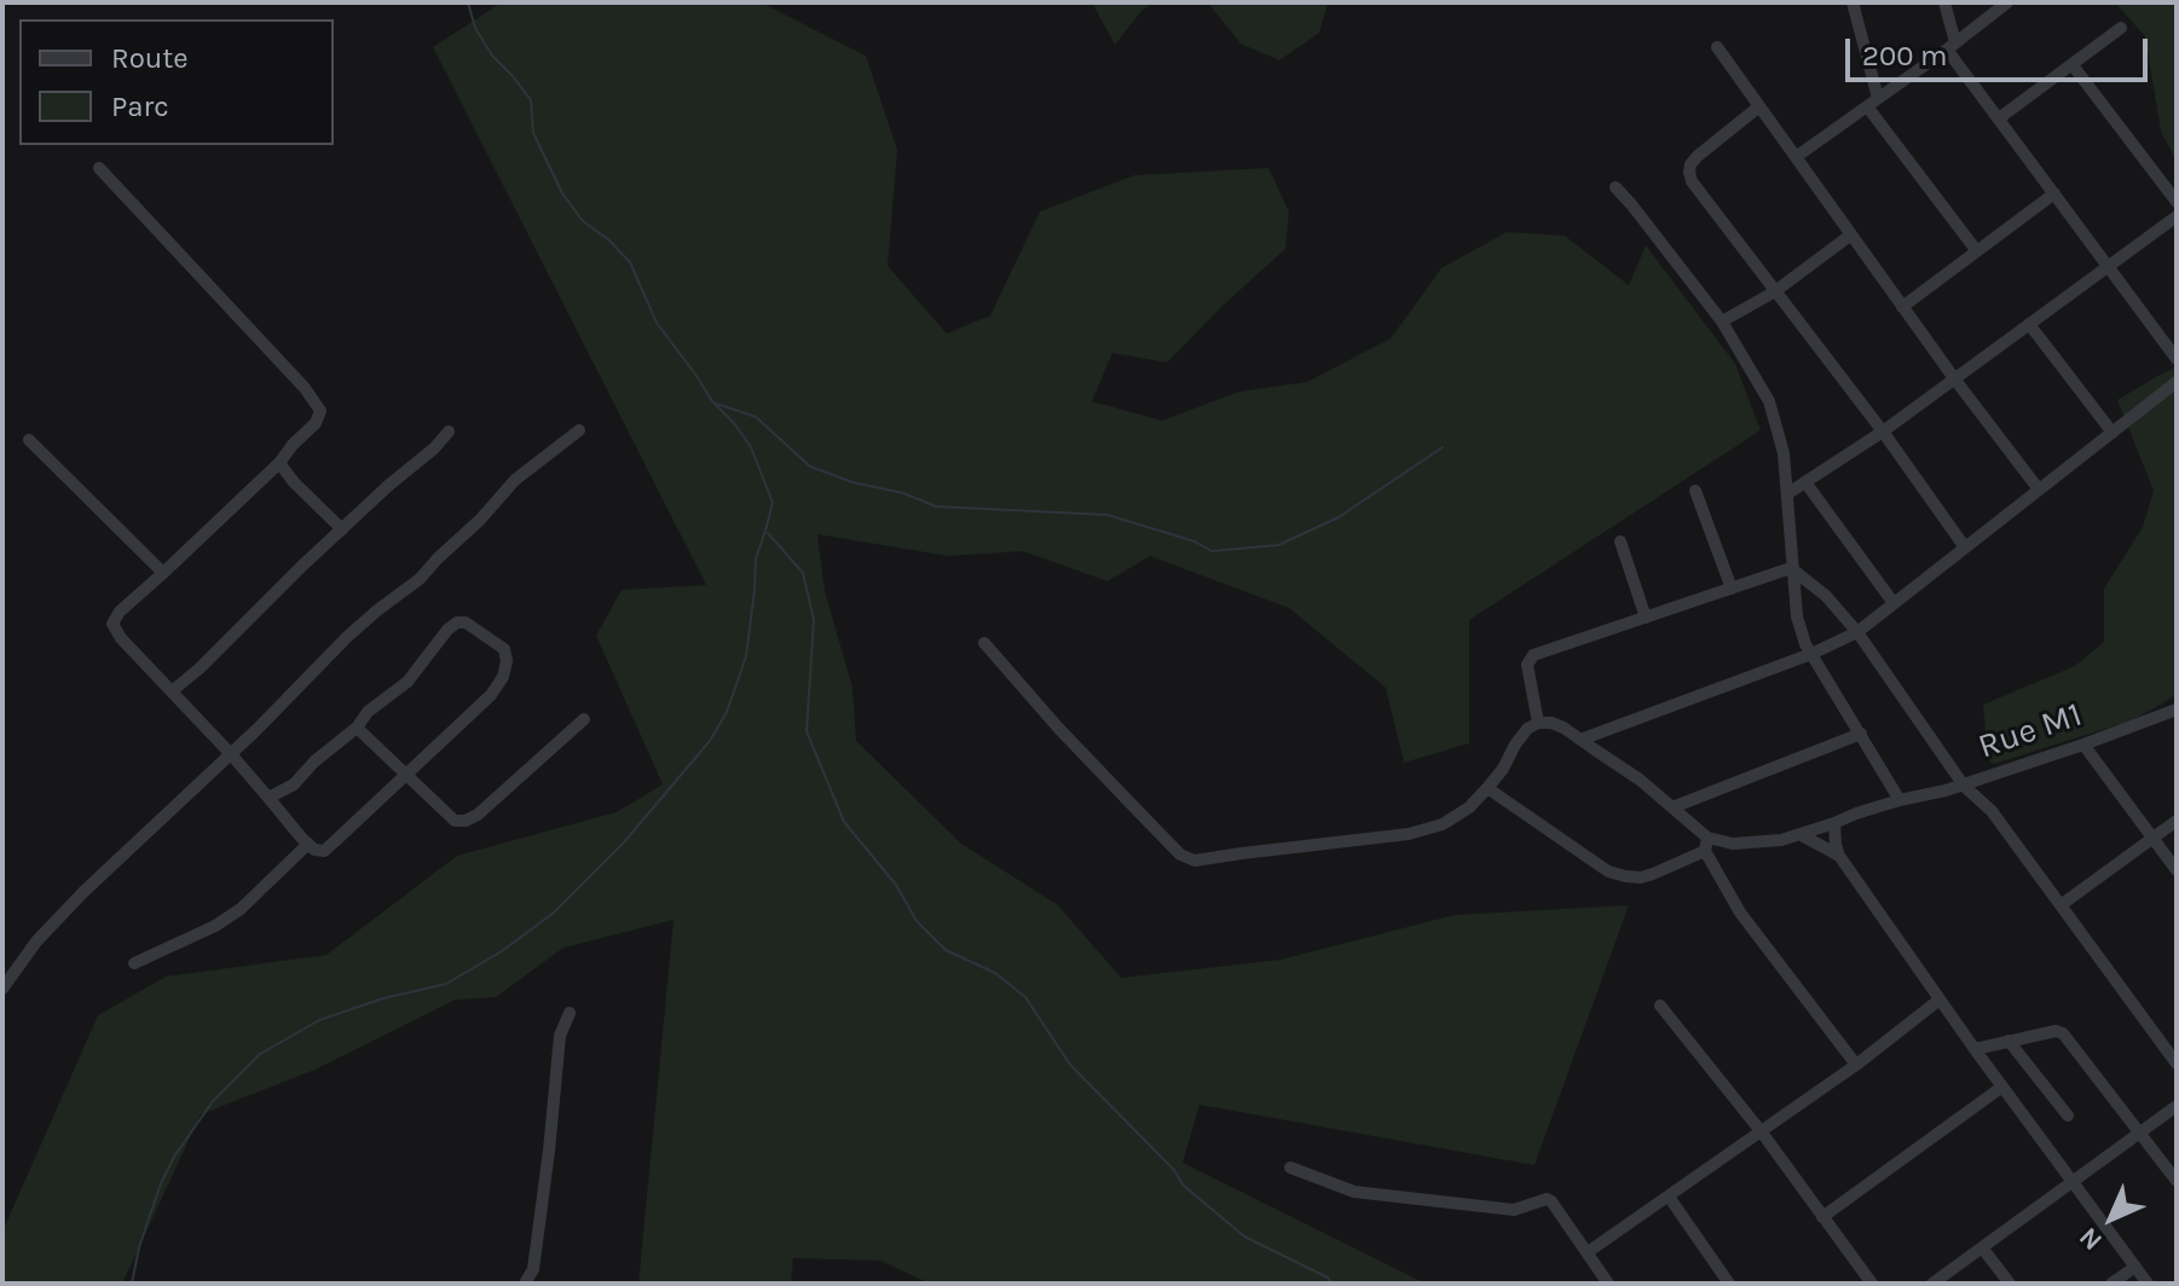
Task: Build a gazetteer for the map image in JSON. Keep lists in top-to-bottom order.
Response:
{
  "streets": {
    "street": ["Rue M1"]
  },
  "legend": ["Route", "Parc"],
  "scale_bar": "200 m",
  "north": "bottom left"
}
